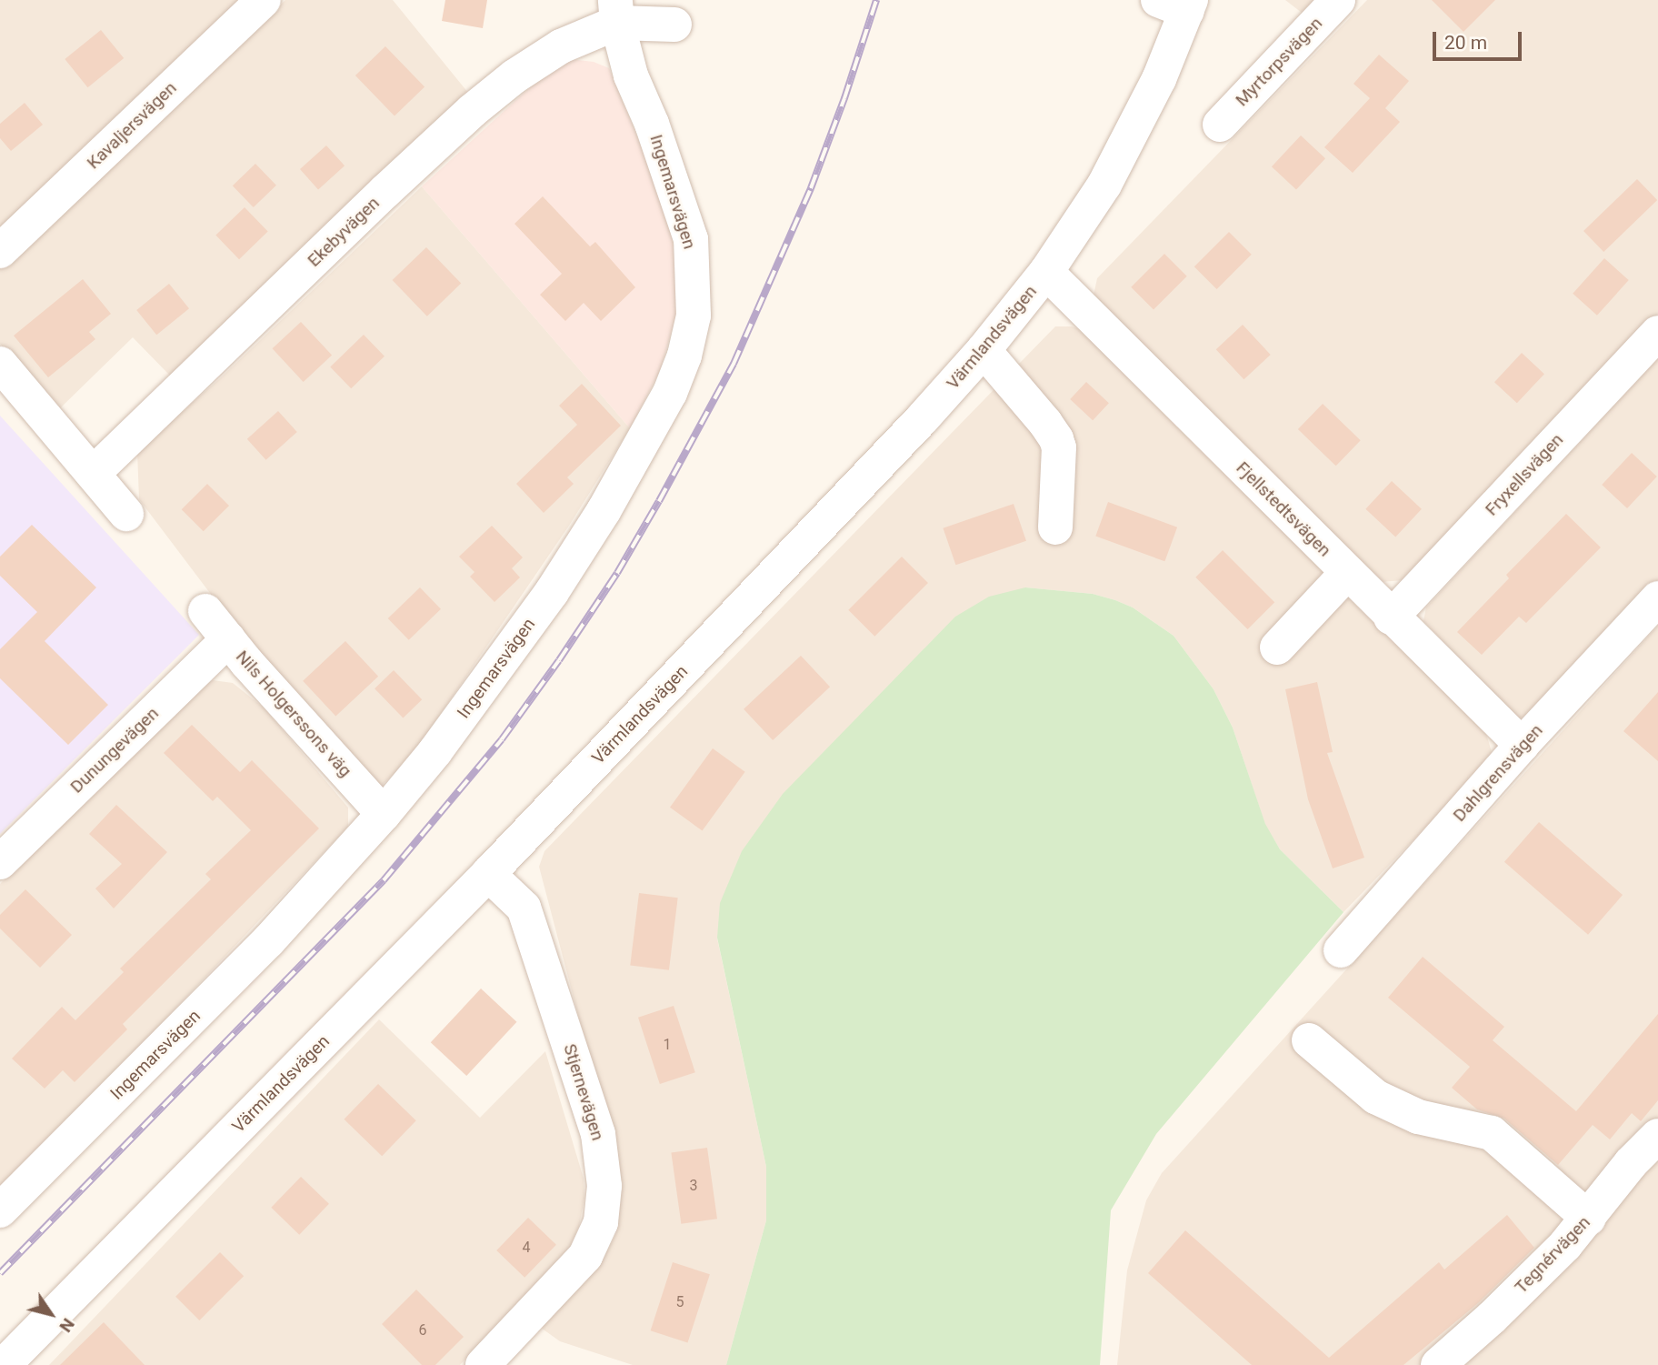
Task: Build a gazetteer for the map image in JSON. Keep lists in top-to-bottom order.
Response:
{
  "streets": {
    "street": [
      "Myrtorpsvägen",
      "Kavaljersvägen",
      "Ingemarsvägen",
      "Ekebyvägen",
      "Värmlandsvägen",
      "Fryxellsvägen",
      "Fjellstedtsvägen",
      "Nils Holgerssons väg",
      "Dunungevägen",
      "Dahlgrensvägen",
      "Stjernevägen",
      "Tegnérvägen"
    ]
  },
  "crossings": [
    ["Ingemarsvägen", "Ekebyvägen"],
    ["Ingemarsvägen", "Nils Holgerssons väg"],
    ["Värmlandsvägen", "Fjellstedtsvägen"],
    ["Värmlandsvägen", "Stjernevägen"],
    ["Fryxellsvägen", "Fjellstedtsvägen"],
    ["Fjellstedtsvägen", "Dahlgrensvägen"],
    ["Nils Holgerssons väg", "Dunungevägen"]
  ],
  "house_numbers": [
    "1",
    "3",
    "4",
    "5",
    "6"
  ],
  "scale_bar": "20 m",
  "north": "bottom right"
}
